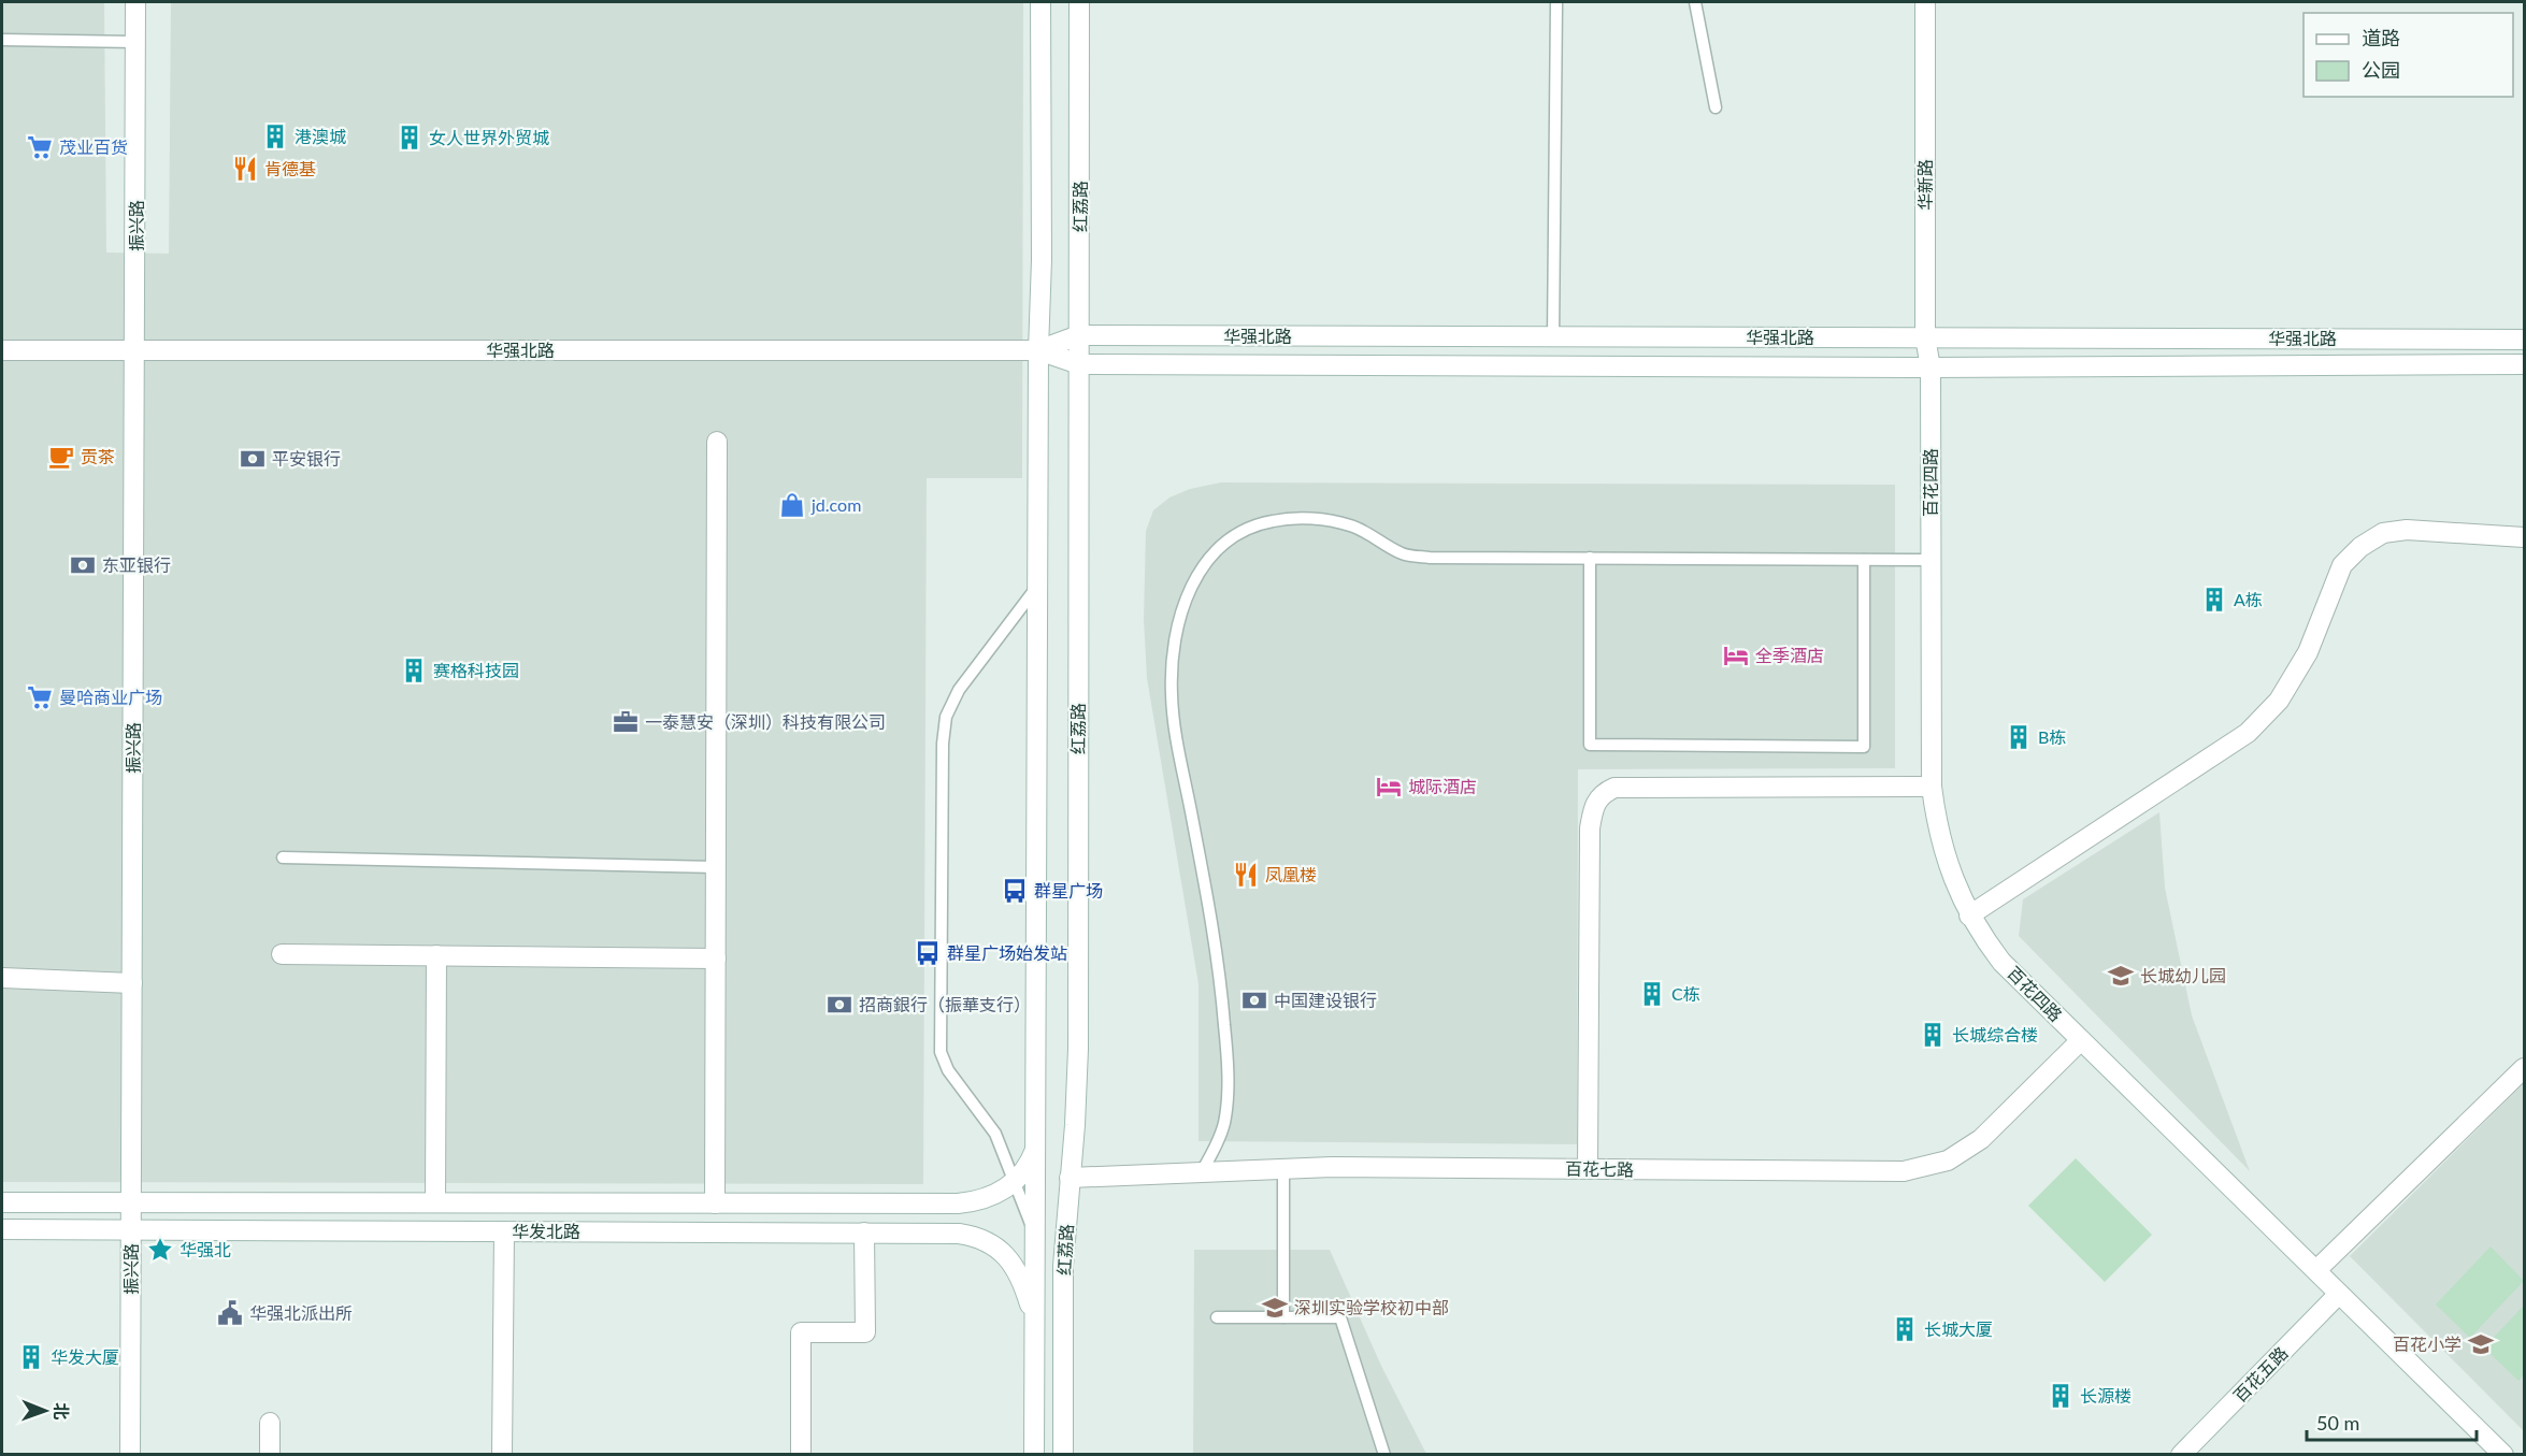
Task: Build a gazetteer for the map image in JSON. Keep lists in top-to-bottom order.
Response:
{
  "streets": {
    "street": [
      "华新路",
      "红荔路",
      "振兴路",
      "华强北路",
      "百花四路",
      "百花七路",
      "华发北路",
      "百花五路"
    ]
  },
  "crossings": [
    ["华新路", "华强北路"],
    ["华新路", "百花四路"],
    ["红荔路", "华强北路"],
    ["红荔路", "百花七路"],
    ["红荔路", "华发北路"],
    ["振兴路", "华强北路"],
    ["振兴路", "华发北路"],
    ["华强北路", "百花四路"],
    ["百花四路", "百花七路"],
    ["百花四路", "百花五路"]
  ],
  "places": {
    "building": [
      "港澳城",
      "女人世界外贸城",
      "A栋",
      "赛格科技园",
      "B栋",
      "C栋",
      "长城综合楼",
      "长城大厦",
      "华发大厦",
      "长源楼"
    ],
    "supermarket": ["茂业百货", "曼哈商业广场"],
    "restaurant": ["肯德基", "凤凰楼"],
    "cafe": ["贡茶"],
    "bank": [
      "平安银行",
      "东亚银行",
      "中国建设银行",
      "招商銀行（振華支行）"
    ],
    "shop": ["jd.com"],
    "hotel": ["全季酒店", "城际酒店"],
    "office": ["一泰慧安（深圳）科技有限公司"],
    "bus stop": ["群星广场", "群星广场始发站"],
    "school or university": ["长城幼儿园", "深圳实验学校初中部", "百花小学"],
    "place": ["华强北"],
    "public building": ["华强北派出所"]
  },
  "legend": ["道路", "公园"],
  "scale_bar": "50 m",
  "north": "right"
}
